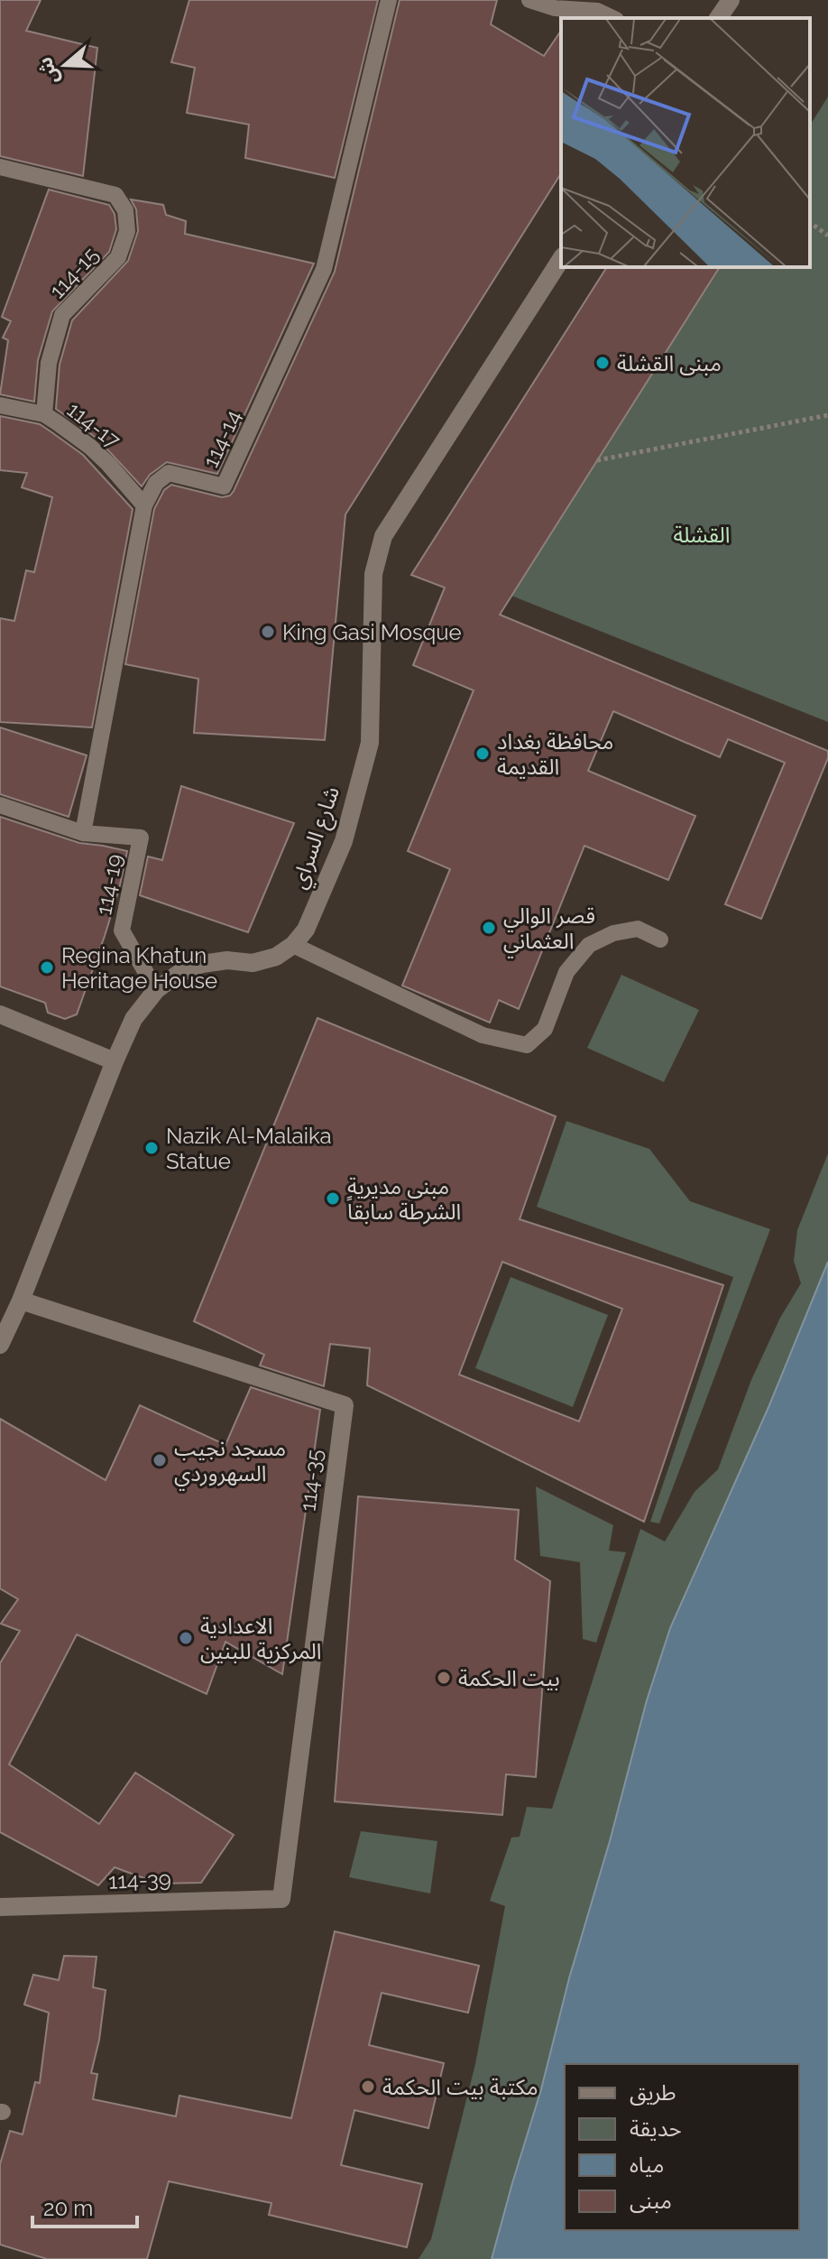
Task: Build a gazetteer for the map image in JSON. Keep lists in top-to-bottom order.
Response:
{
  "streets": {
    "street": ["شارع السراي", "114-35", "114-39"],
    "lane": [
      "114-15",
      "114-17",
      "114-14",
      "114-19"
    ]
  },
  "crossings": [
    ["114-15", "114-17"],
    ["114-17", "114-14"],
    ["114-14", "114-19"],
    ["114-35", "114-39"]
  ],
  "parks": ["القشلة"],
  "places": [
    "مبنى القشلة",
    "King Gasi Mosque",
    "محافظة بغداد القديمة",
    "قصر الوالي العثماني",
    "Regina Khatun Heritage House",
    "Nazik Al-Malaika Statue",
    "مبنى مديرية الشرطة سابقاً",
    "مسجد نجيب السهروردي",
    "الاعدادية المركزية للبنين",
    "بيت الحكمة",
    "مكتبة بيت الحكمة"
  ],
  "legend": [
    "طريق",
    "حديقة",
    "مياه",
    "مبنى"
  ],
  "scale_bar": "20 m",
  "north": "left"
}
